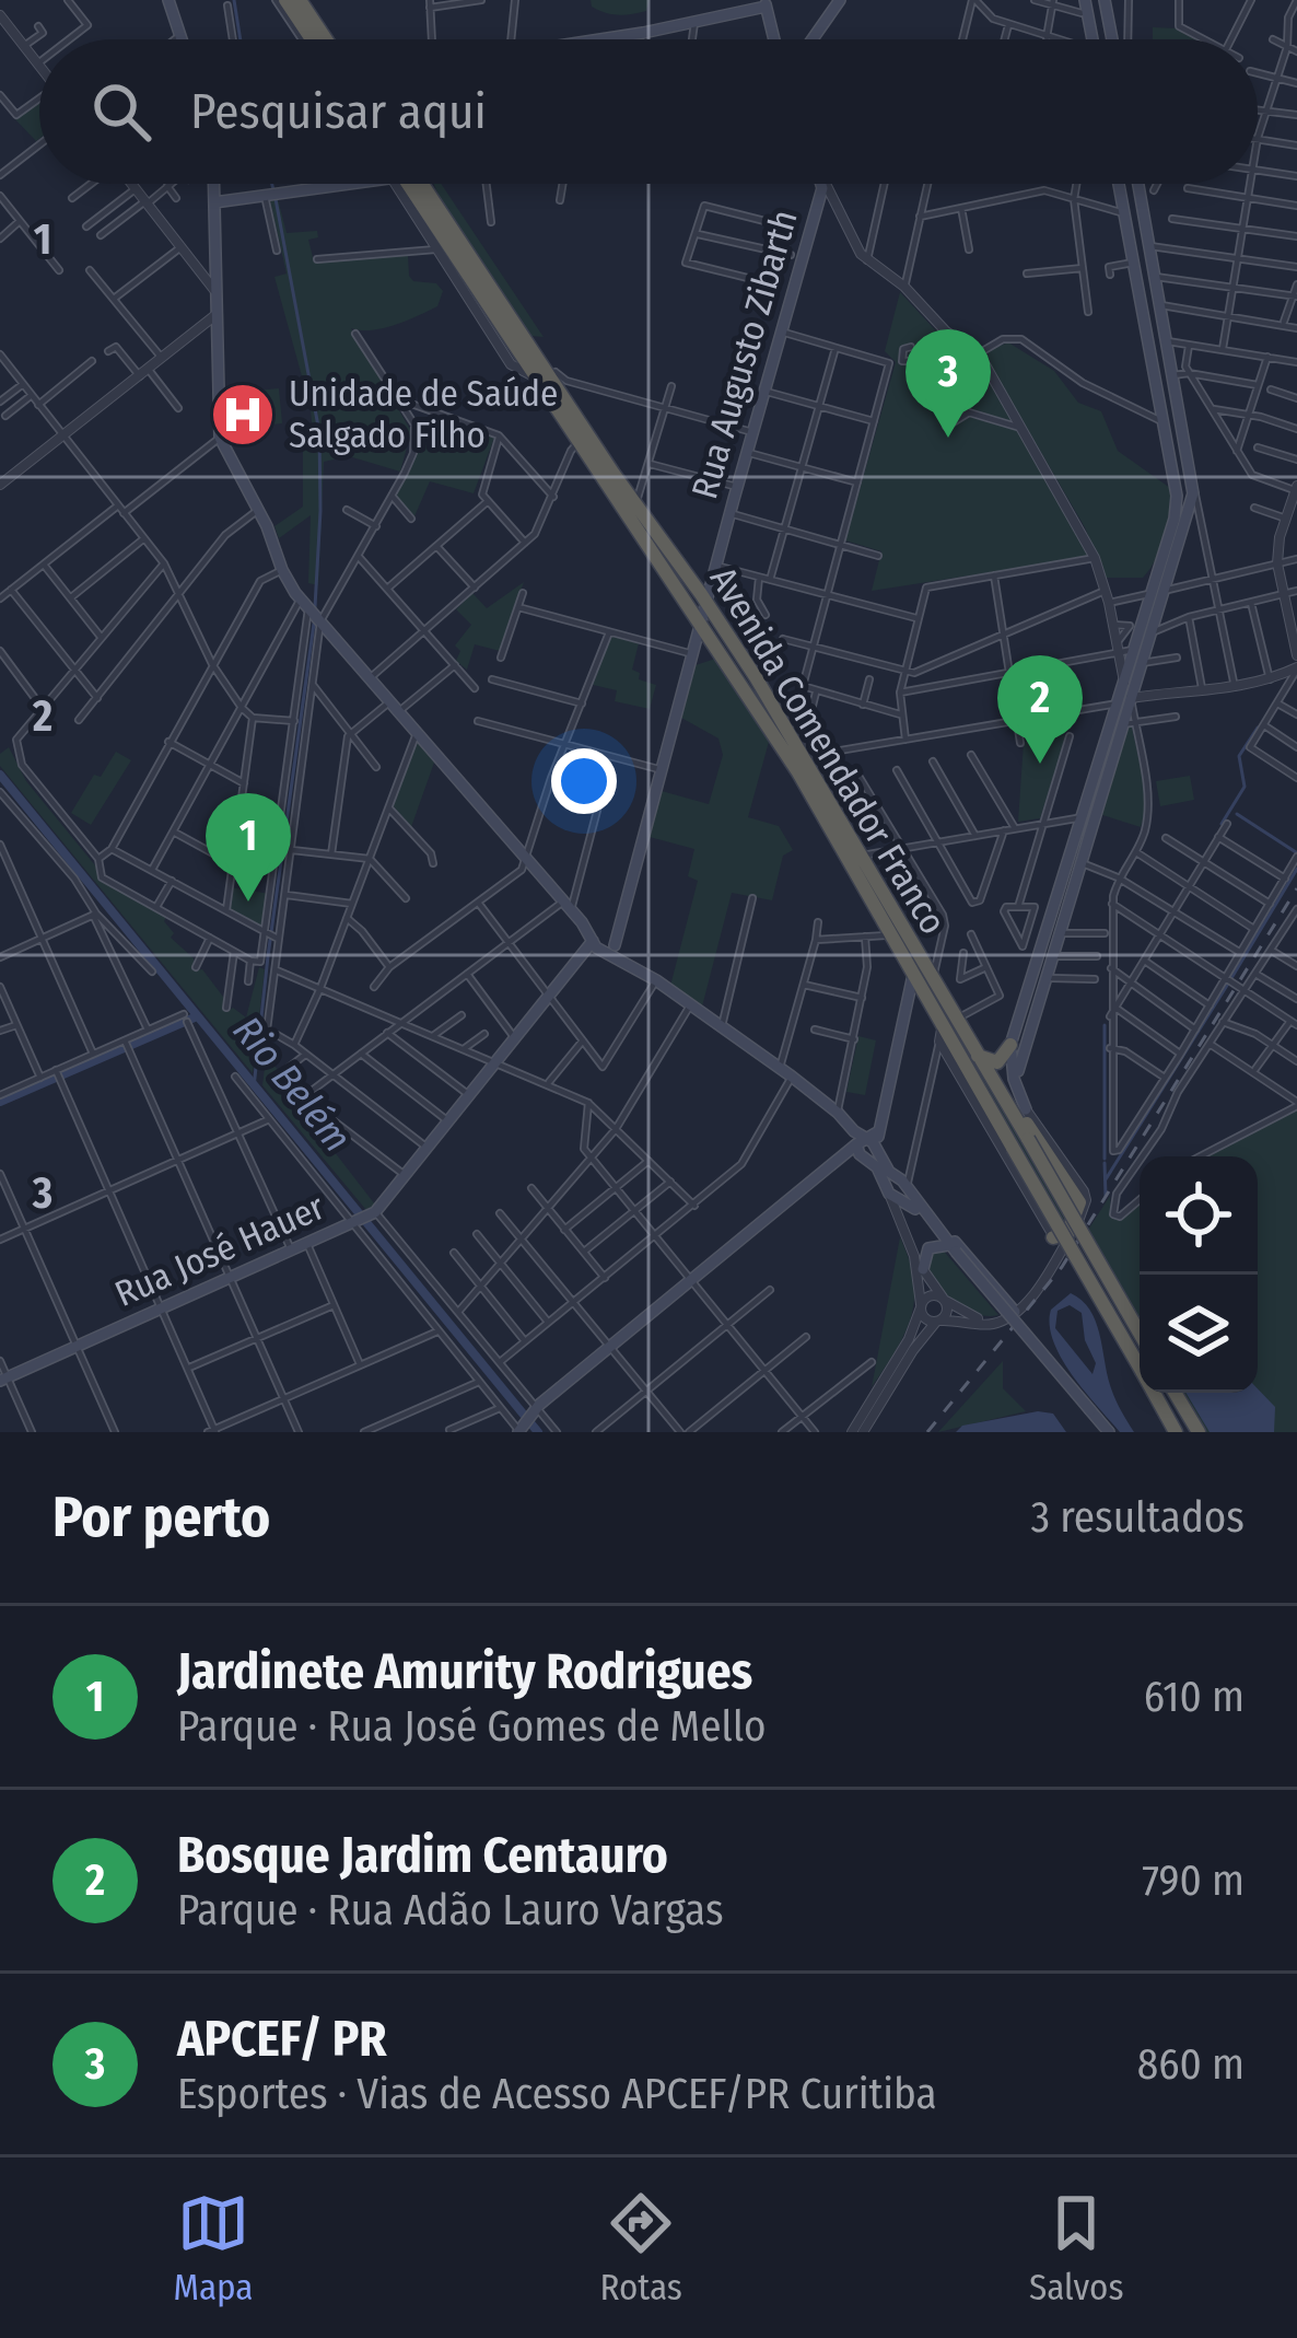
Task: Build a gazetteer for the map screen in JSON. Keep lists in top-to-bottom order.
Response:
{
  "streets": {
    "highway": ["Avenida Comendador Franco"],
    "main road": ["Rua Augusto Zibarth", "Rua José Hauer"]
  },
  "crossings": [
    ["Rua Augusto Zibarth", "Avenida Comendador Franco"],
    ["Rua Augusto Zibarth", "Rua José Hauer"]
  ],
  "water": ["Rio Belém"],
  "places": {
    "hospital": ["Unidade de Saúde Salgado Filho"]
  },
  "page": {
    "search": "Pesquisar aqui",
    "pins": ["3", "2", "1"],
    "heading": ["Por perto", "3 resultados"],
    "list": [
      {
        "mark": "1",
        "name": "Jardinete Amurity Rodrigues",
        "note": "Parque · Rua José Gomes de Mello",
        "value": "610 m"
      },
      {
        "mark": "2",
        "name": "Bosque Jardim Centauro",
        "note": "Parque · Rua Adão Lauro Vargas",
        "value": "790 m"
      },
      {
        "mark": "3",
        "name": "APCEF/ PR",
        "note": "Esportes · Vias de Acesso APCEF/PR Curitiba",
        "value": "860 m"
      }
    ],
    "nav": ["Mapa", "Rotas", "Salvos"]
  },
  "grid": {
    "rows": ["1", "2", "3"]
  }
}
